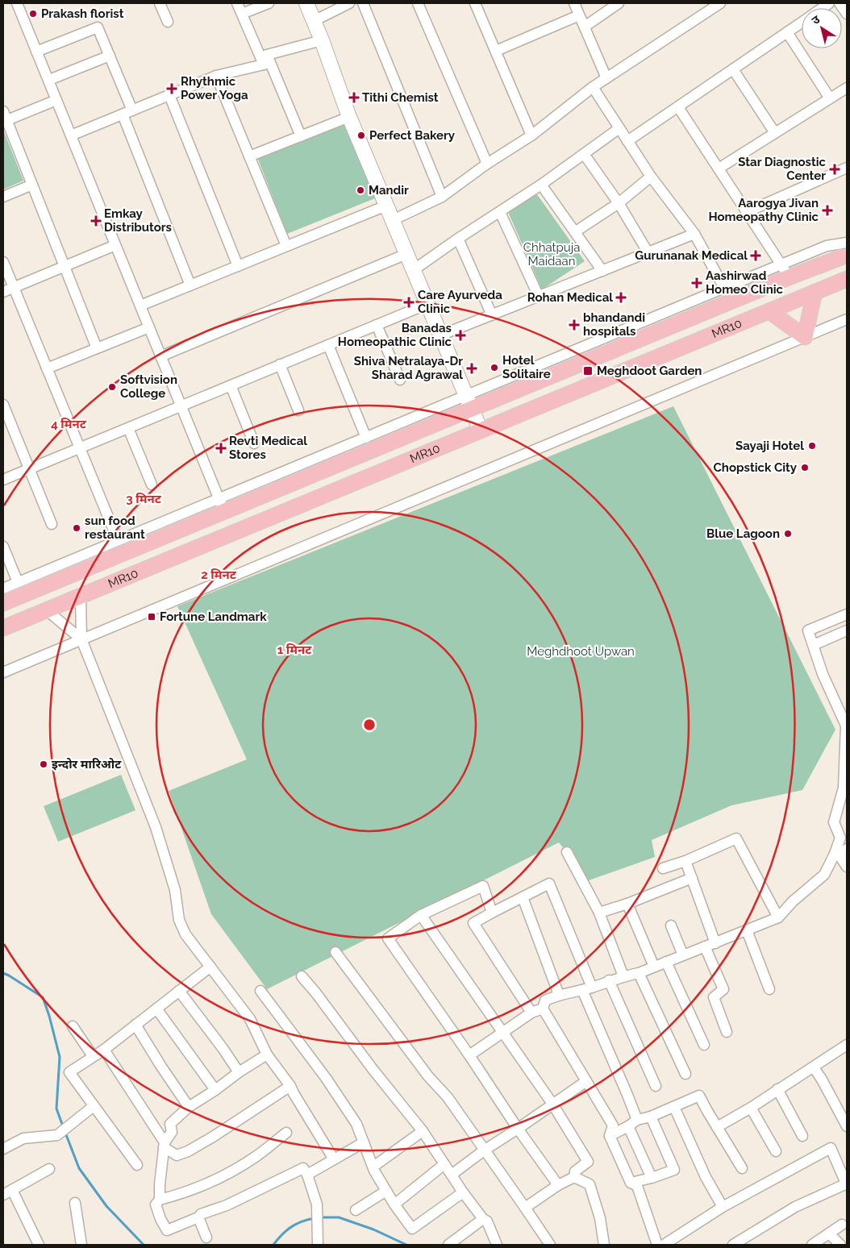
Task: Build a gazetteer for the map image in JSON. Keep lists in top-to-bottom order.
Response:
{
  "streets": {
    "main road": ["MR10"]
  },
  "parks": ["Chhatpuja Maidaan", "Meghdhoot Upwan"],
  "places": {
    "other": [
      "Prakash florist",
      "Perfect Bakery",
      "Mandir",
      "Hotel Solitaire",
      "Softvision College",
      "Sayaji Hotel",
      "Chopstick City",
      "sun food restaurant",
      "Blue Lagoon",
      "इन्दोर मारिओट"
    ],
    "health": [
      "Rhythmic Power Yoga",
      "Tithi Chemist",
      "Star Diagnostic Center",
      "Aarogya Jivan Homeopathy Clinic",
      "Emkay Distributors",
      "Gurunanak Medical",
      "Aashirwad Homeo Clinic",
      "Rohan Medical",
      "Care Ayurveda Clinic",
      "bhandandi hospitals",
      "Banadas Homeopathic Clinic",
      "Shiva Netralaya-Dr Sharad Agrawal",
      "Revti Medical Stores"
    ],
    "transit": ["Meghdoot Garden", "Fortune Landmark"]
  },
  "north": "top left",
  "rings": [
    "4 मिनट",
    "3 मिनट",
    "2 मिनट",
    "1 मिनट"
  ]
}
